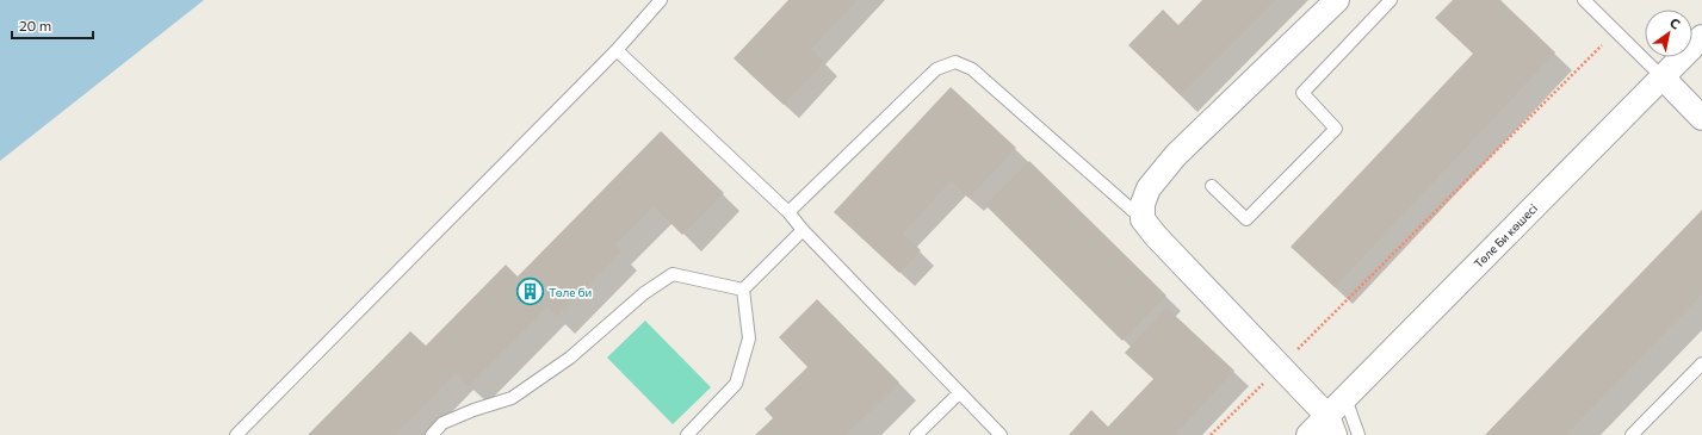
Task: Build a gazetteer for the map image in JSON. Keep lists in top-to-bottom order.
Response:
{
  "streets": {
    "street": ["Төле Би көшесі"]
  },
  "places": {
    "building": ["Төле би"]
  },
  "scale_bar": "20 m",
  "north": "top right"
}
